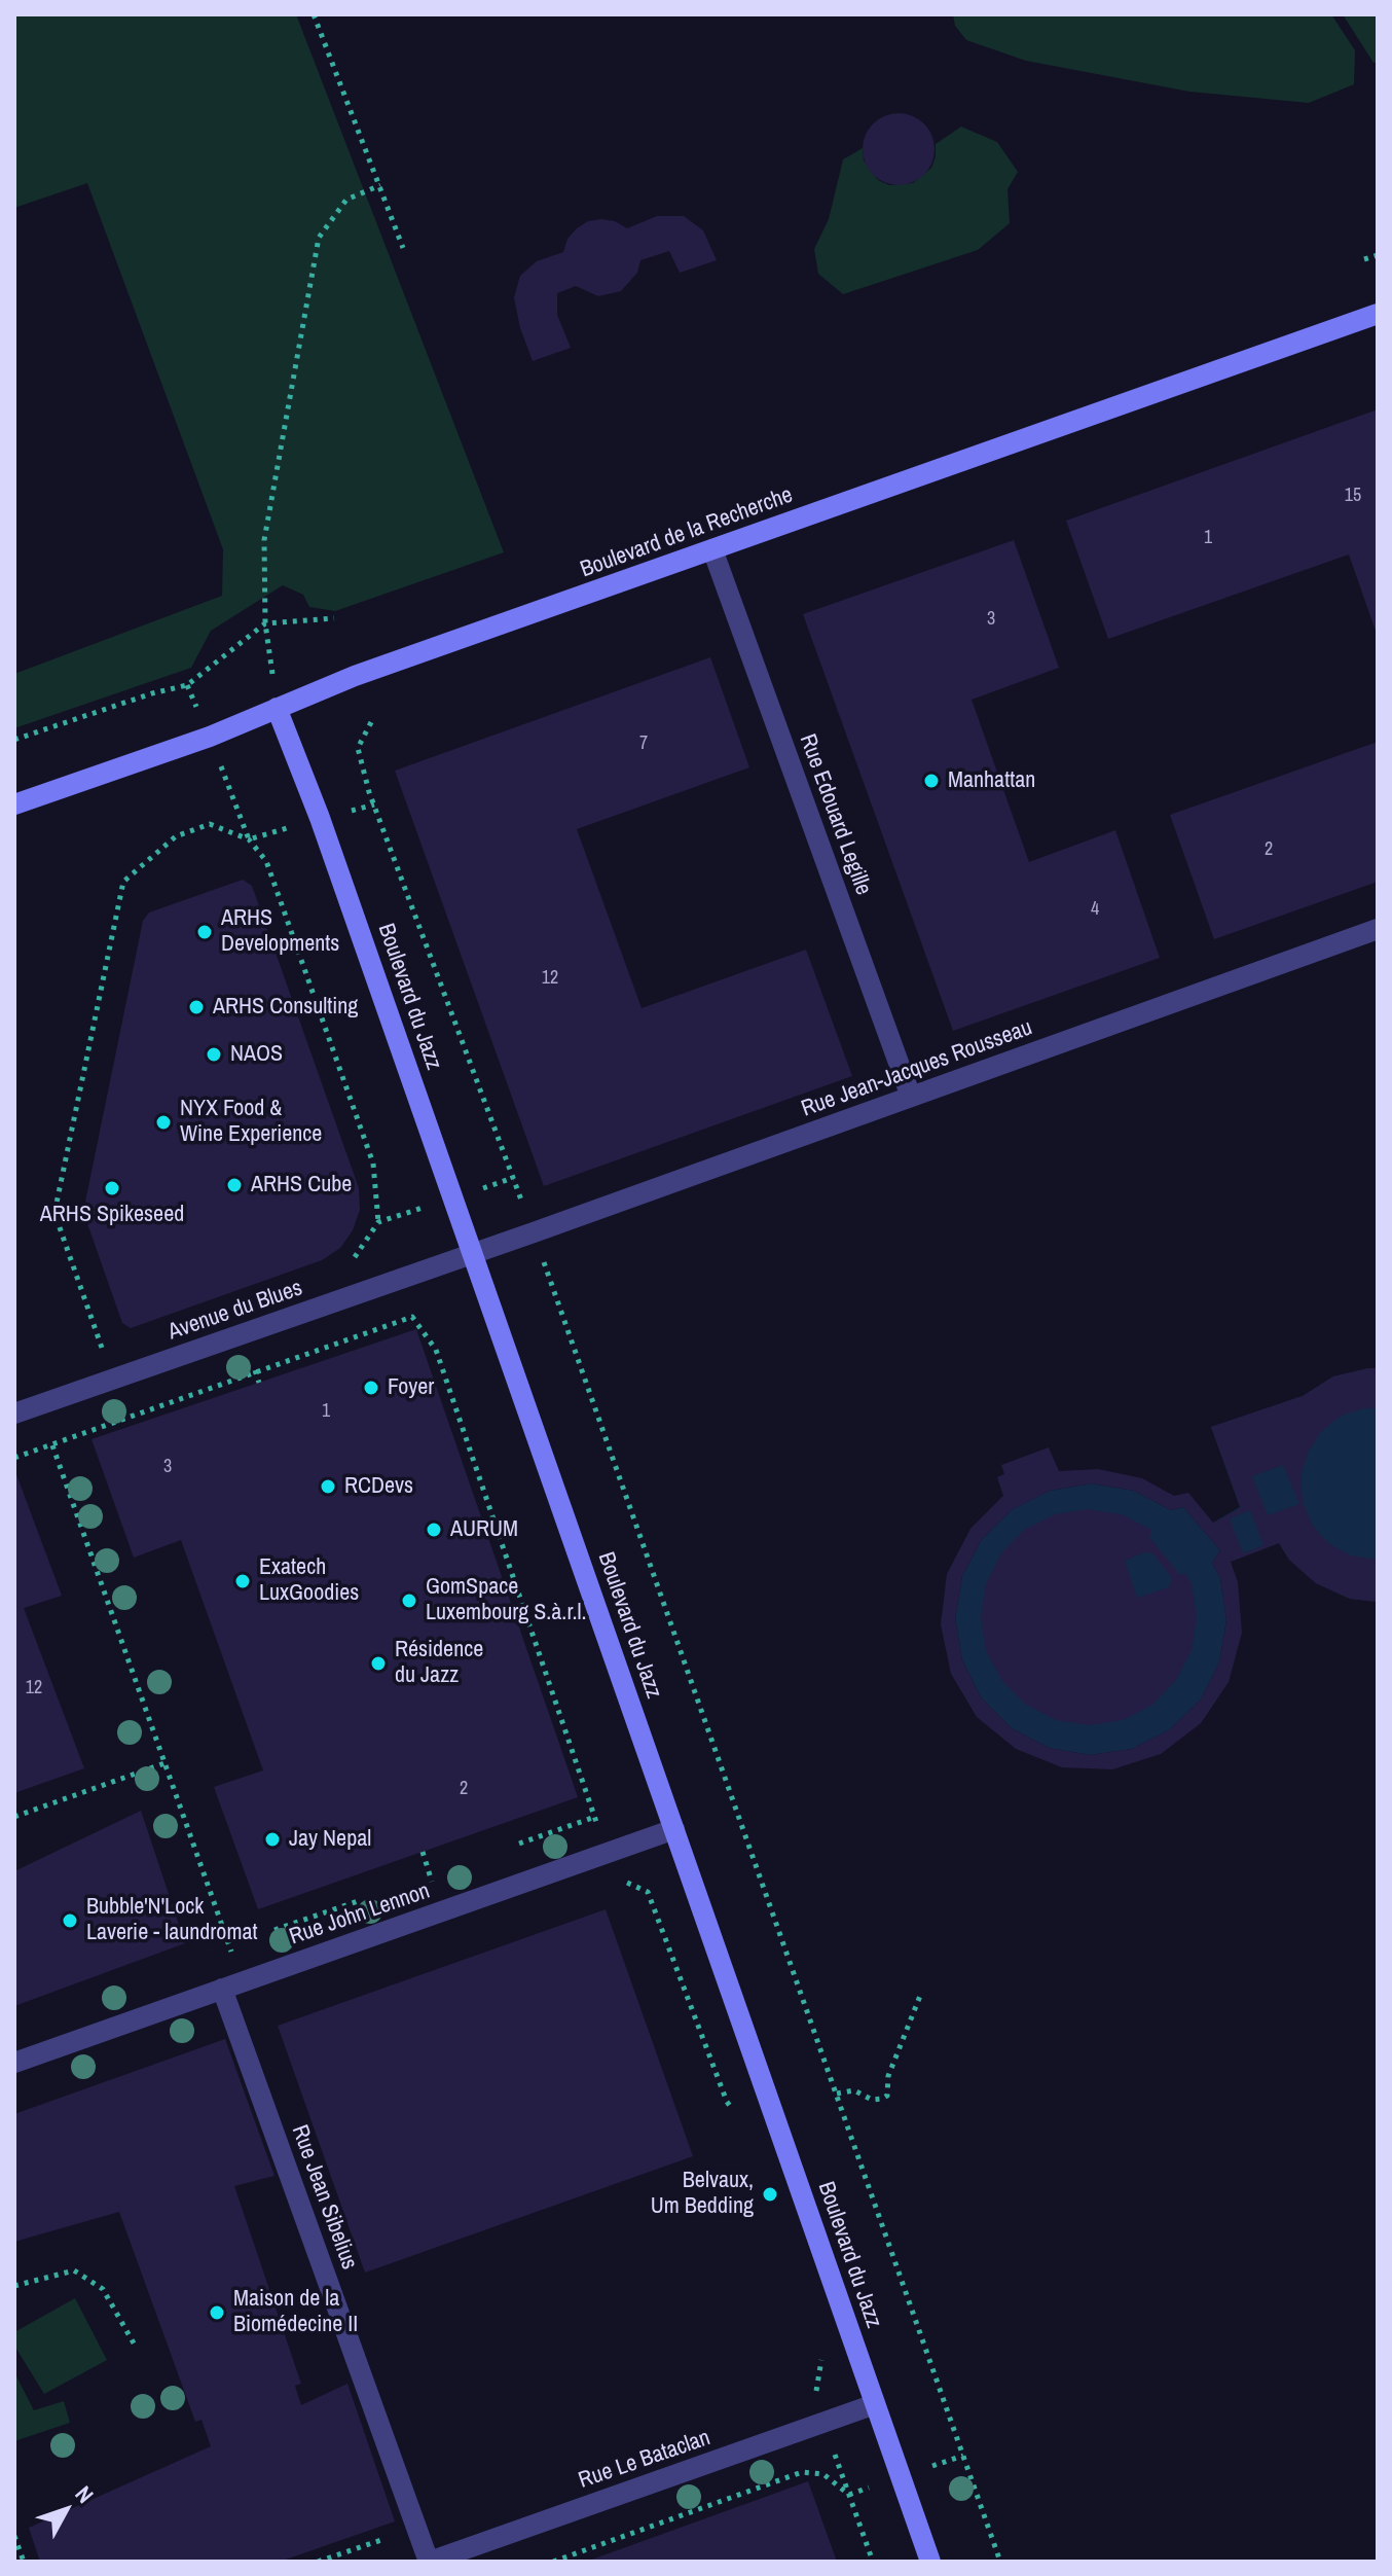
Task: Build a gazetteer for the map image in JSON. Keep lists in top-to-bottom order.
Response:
{
  "streets": {
    "main road": ["Boulevard de la Recherche", "Boulevard du Jazz"],
    "street": [
      "Rue Edouard Legille",
      "Rue Jean-Jacques Rousseau",
      "Avenue du Blues",
      "Rue John Lennon",
      "Rue Jean Sibelius",
      "Rue Le Bataclan"
    ]
  },
  "crossings": [
    ["Boulevard de la Recherche", "Rue Edouard Legille"],
    ["Boulevard de la Recherche", "Boulevard du Jazz"],
    ["Rue Edouard Legille", "Rue Jean-Jacques Rousseau"],
    ["Boulevard du Jazz", "Rue Jean-Jacques Rousseau"],
    ["Boulevard du Jazz", "Avenue du Blues"],
    ["Boulevard du Jazz", "Rue John Lennon"],
    ["Boulevard du Jazz", "Rue Le Bataclan"],
    ["Rue Jean-Jacques Rousseau", "Avenue du Blues"],
    ["Rue John Lennon", "Rue Jean Sibelius"],
    ["Rue Jean Sibelius", "Rue Le Bataclan"]
  ],
  "places": [
    "Manhattan",
    "ARHS Developments",
    "ARHS Consulting",
    "NAOS",
    "NYX Food & Wine Experience",
    "ARHS Cube",
    "ARHS Spikeseed",
    "Foyer",
    "RCDevs",
    "AURUM",
    "Exatech LuxGoodies",
    "GomSpace Luxembourg S.à.r.l.",
    "Résidence du Jazz",
    "Jay Nepal",
    "Bubble'N'Lock Laverie - laundromat",
    "Belvaux, Um Bedding",
    "Maison de la Biomédecine II"
  ],
  "house_numbers": [
    "15",
    "1",
    "3",
    "7",
    "2",
    "4",
    "12",
    "1",
    "3",
    "12",
    "2"
  ],
  "north": "top right"
}
